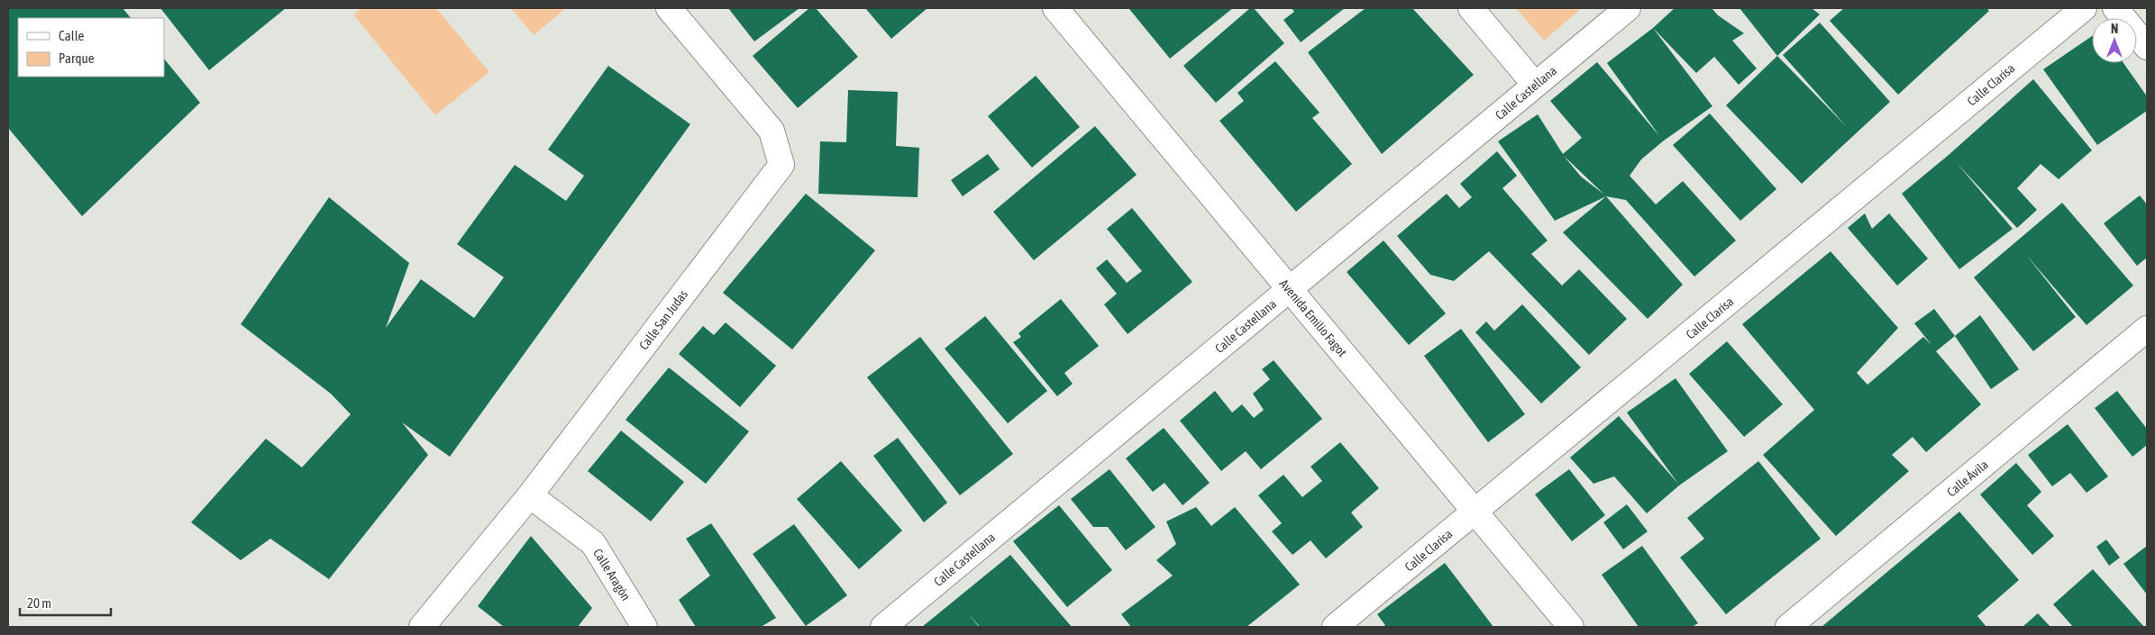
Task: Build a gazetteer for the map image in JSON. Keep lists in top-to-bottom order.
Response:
{
  "streets": {
    "street": [
      "Calle Clarisa",
      "Calle Castellana",
      "Avenida Emilio Fagot",
      "Calle San Judas",
      "Calle Ávila",
      "Calle Aragón"
    ]
  },
  "crossings": [
    ["Calle Clarisa", "Avenida Emilio Fagot"],
    ["Calle Castellana", "Avenida Emilio Fagot"],
    ["Calle San Judas", "Calle Aragón"]
  ],
  "legend": ["Calle", "Parque"],
  "scale_bar": "20 m",
  "north": "top"
}
